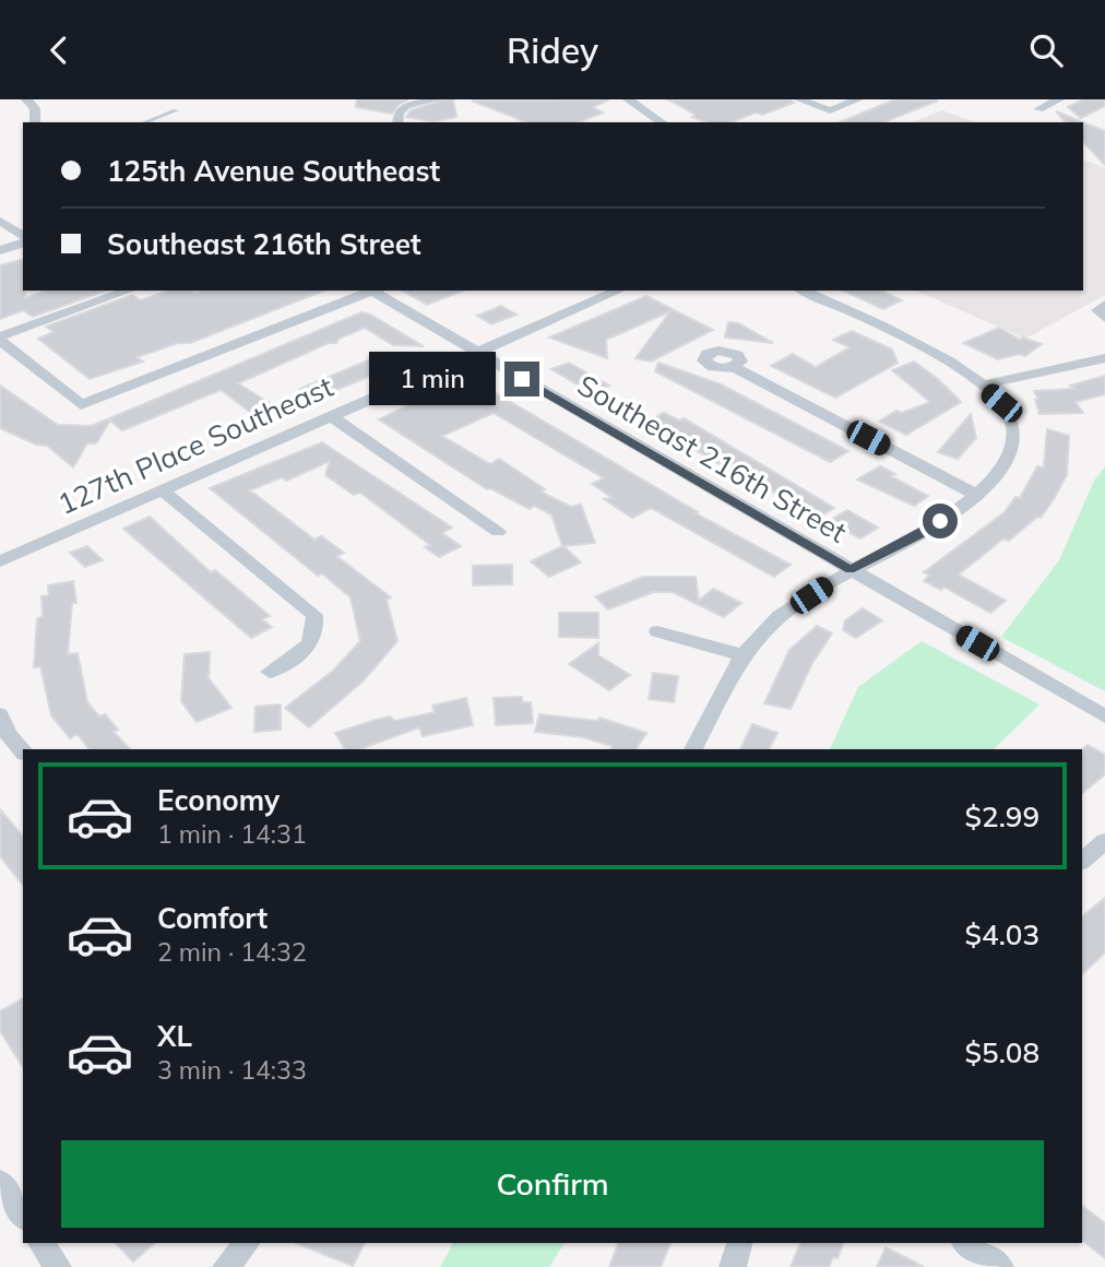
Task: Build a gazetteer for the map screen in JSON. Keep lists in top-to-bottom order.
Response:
{
  "streets": {
    "street": ["127th Place Southeast", "Southeast 216th Street"]
  },
  "crossings": [
    ["127th Place Southeast", "Southeast 216th Street"]
  ],
  "page": {
    "header": "Ridey",
    "banner": ["125th Avenue Southeast", "Southeast 216th Street"],
    "bubble": "1 min",
    "list": [
      {
        "name": "Economy",
        "note": "1 min · 14:31",
        "value": "$2.99"
      },
      {
        "name": "Comfort",
        "note": "2 min · 14:32",
        "value": "$4.03"
      },
      {
        "name": "XL",
        "note": "3 min · 14:33",
        "value": "$5.08"
      }
    ],
    "buttons": "Confirm"
  }
}
